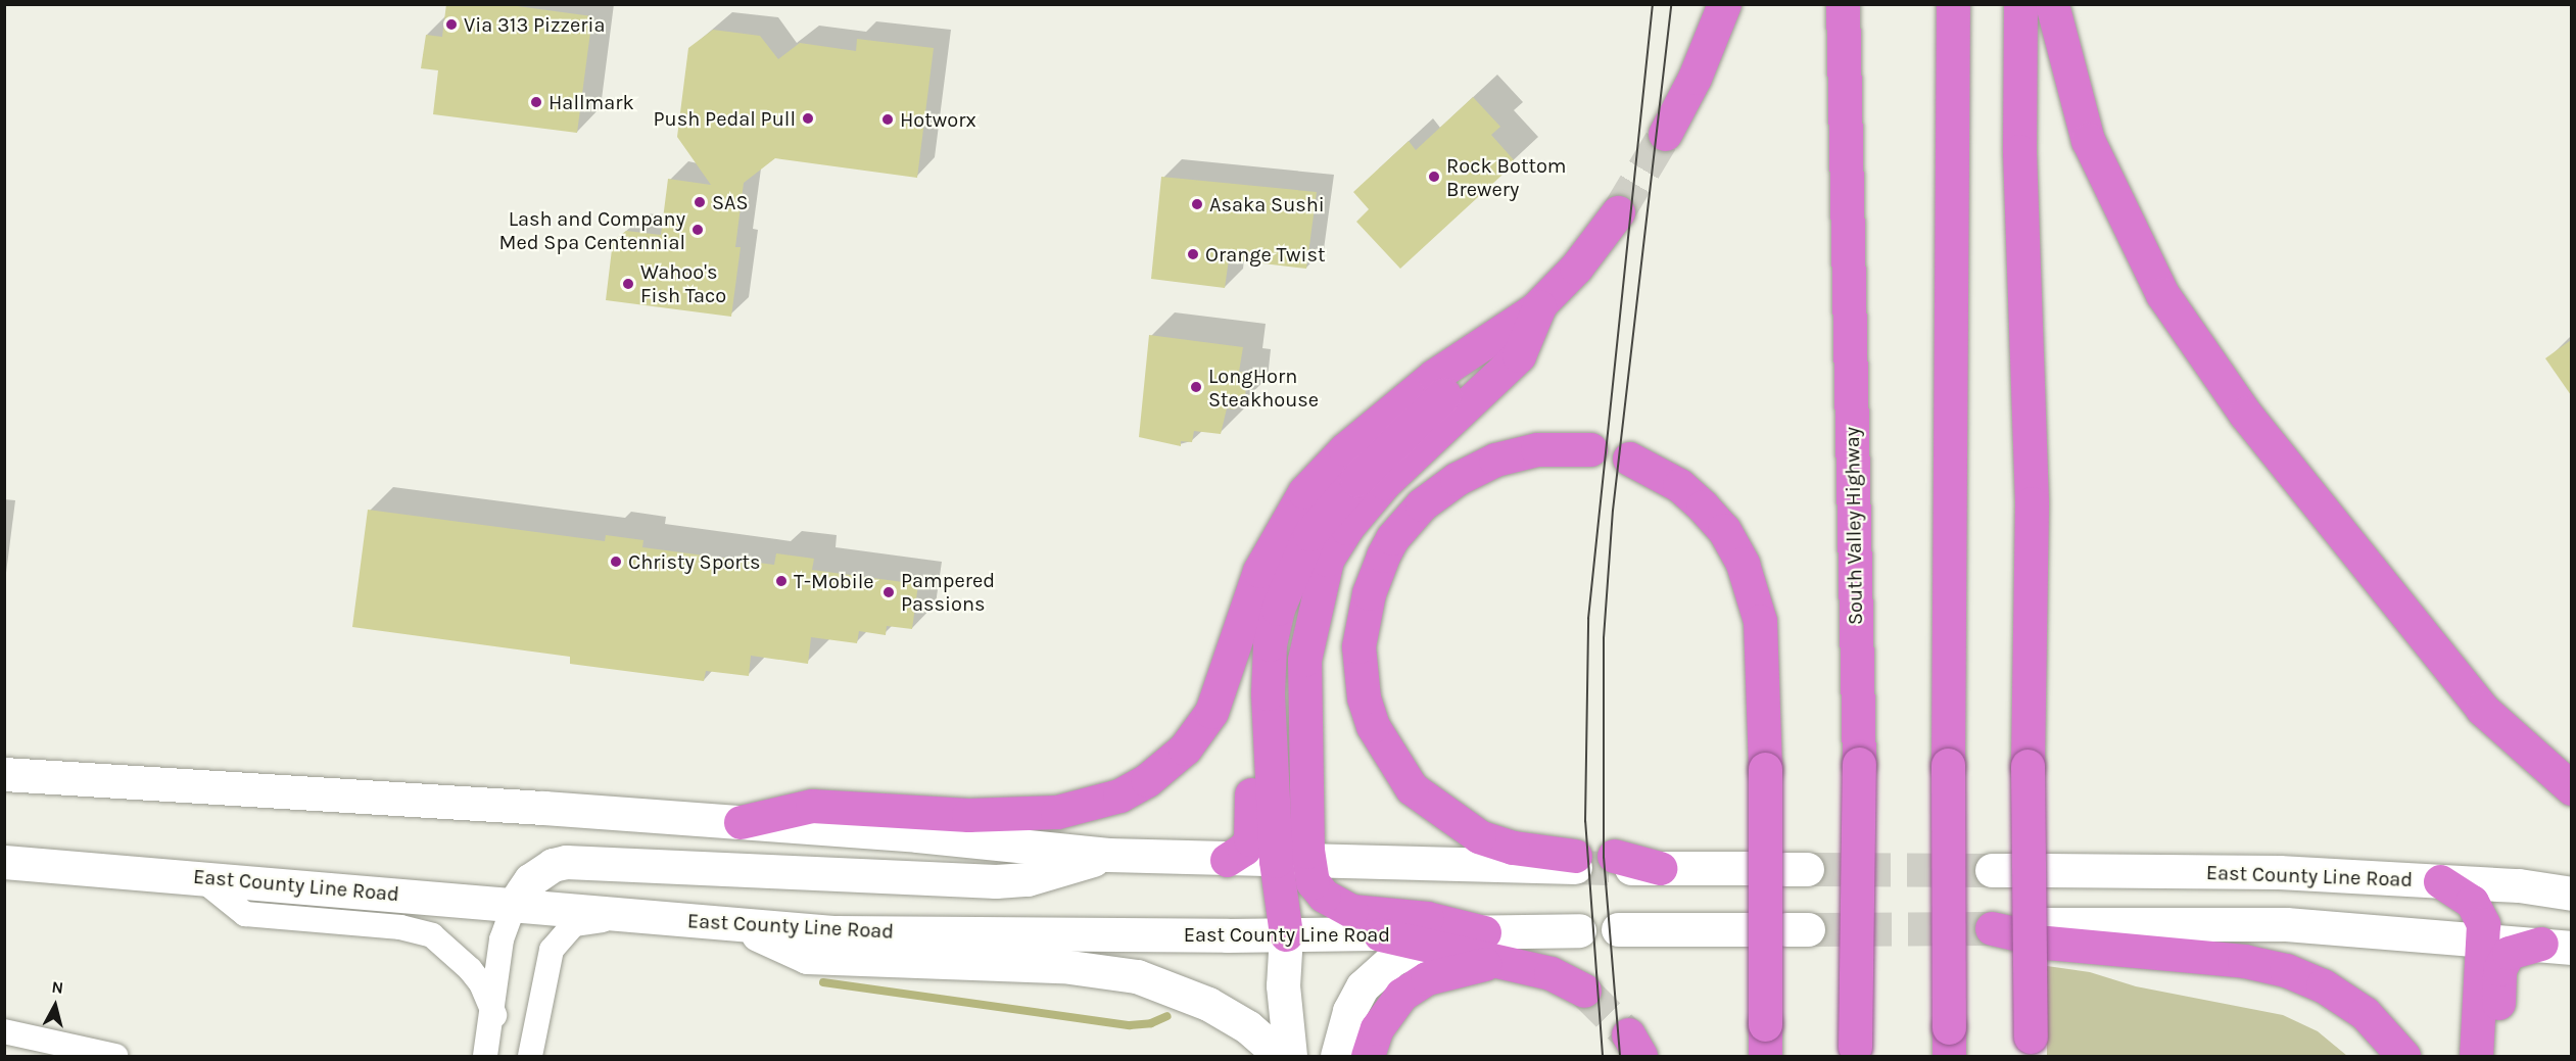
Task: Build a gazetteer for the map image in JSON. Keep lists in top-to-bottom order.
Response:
{
  "streets": {
    "highway": ["South Valley Highway"],
    "main road": ["East County Line Road"]
  },
  "places": [
    "Via 313 Pizzeria",
    "Hallmark",
    "Push Pedal Pull",
    "Hotworx",
    "Rock Bottom Brewery",
    "SAS",
    "Asaka Sushi",
    "Lash and Company Med Spa Centennial",
    "Orange Twist",
    "Wahoo's Fish Taco",
    "LongHorn Steakhouse",
    "Christy Sports",
    "T-Mobile",
    "Pampered Passions"
  ],
  "north": "top"
}
